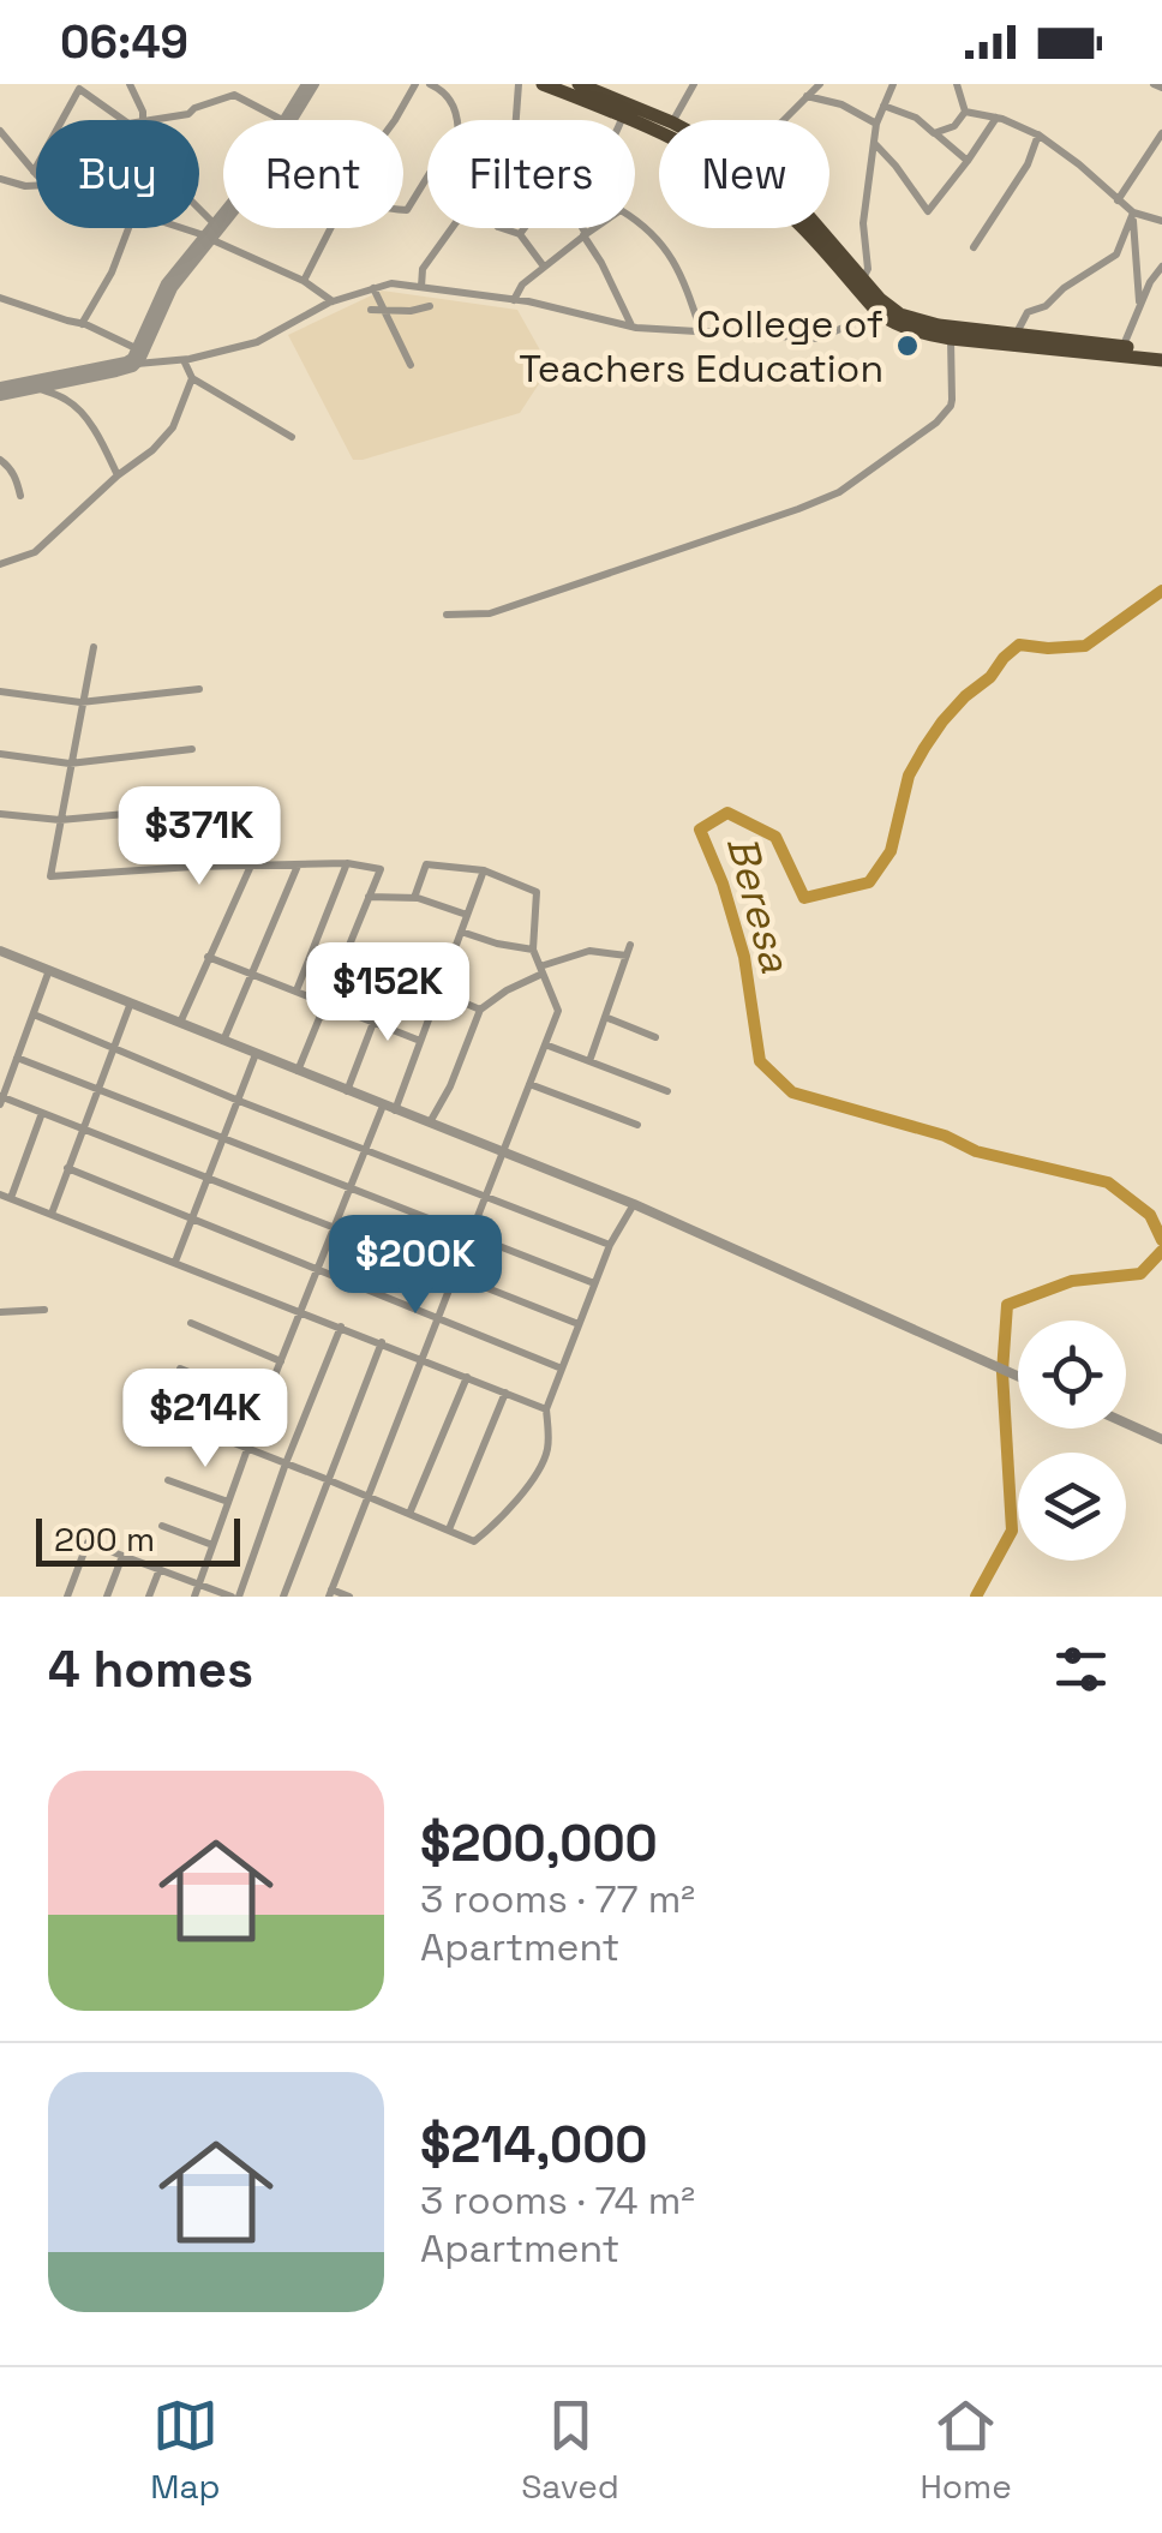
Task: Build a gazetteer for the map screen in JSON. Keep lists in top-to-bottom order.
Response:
{
  "water": ["Beresa"],
  "places": ["College of Teachers Education"],
  "scale_bar": "200 m",
  "page": {
    "status": "06:49",
    "chip": [
      "Buy",
      "Rent",
      "Filters",
      "New"
    ],
    "price": [
      "$371K",
      "$152K",
      "$200K",
      "$214K"
    ],
    "scale": "200 m",
    "heading": "4 homes",
    "list": [
      {
        "name": "$200,000",
        "note": "3 rooms · 77 m² · Apartment"
      },
      {
        "name": "$214,000",
        "note": "3 rooms · 74 m² · Apartment"
      }
    ],
    "tabs": ["Map", "Saved", "Home"]
  }
}
